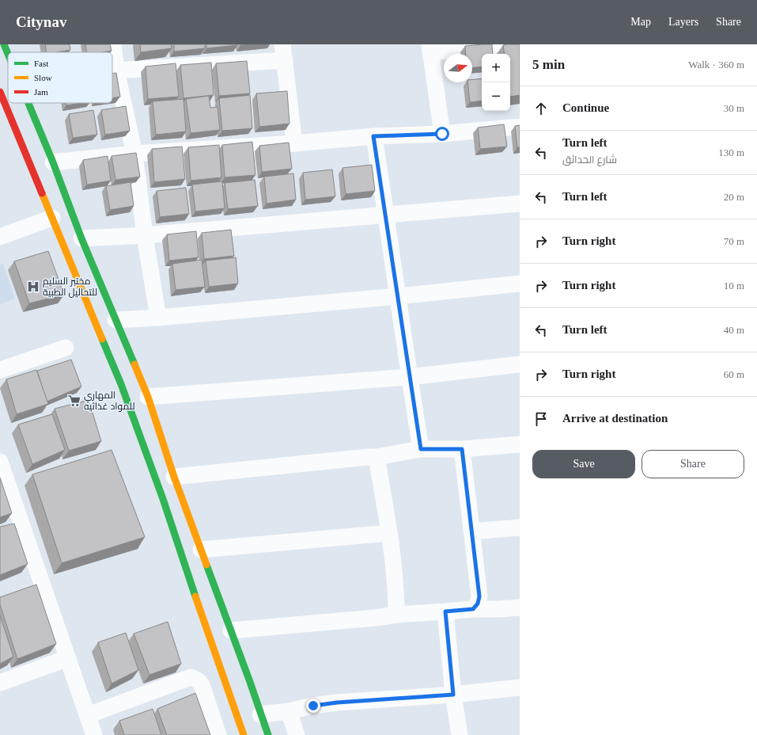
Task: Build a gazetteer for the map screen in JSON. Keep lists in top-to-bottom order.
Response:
{
  "places": {
    "hospital": ["مختبر السليم للتحاليل الطبية"],
    "supermarket": ["المهاري للمواد غذائيه"]
  },
  "legend": ["Fast", "Slow", "Jam"],
  "north": "right",
  "page": {
    "header": "Citynav",
    "nav": ["Map", "Layers", "Share"],
    "heading": ["5 min", "Walk · 360 m"],
    "map_buttons": ["+", "−"],
    "list": [
      ["Continue", "30 m"],
      ["Turn left", "شارع الحدائق", "130 m"],
      ["Turn left", "20 m"],
      ["Turn right", "70 m"],
      ["Turn right", "10 m"],
      ["Turn left", "40 m"],
      ["Turn right", "60 m"],
      "Arrive at destination"
    ],
    "buttons": ["Save", "Share"]
  }
}
